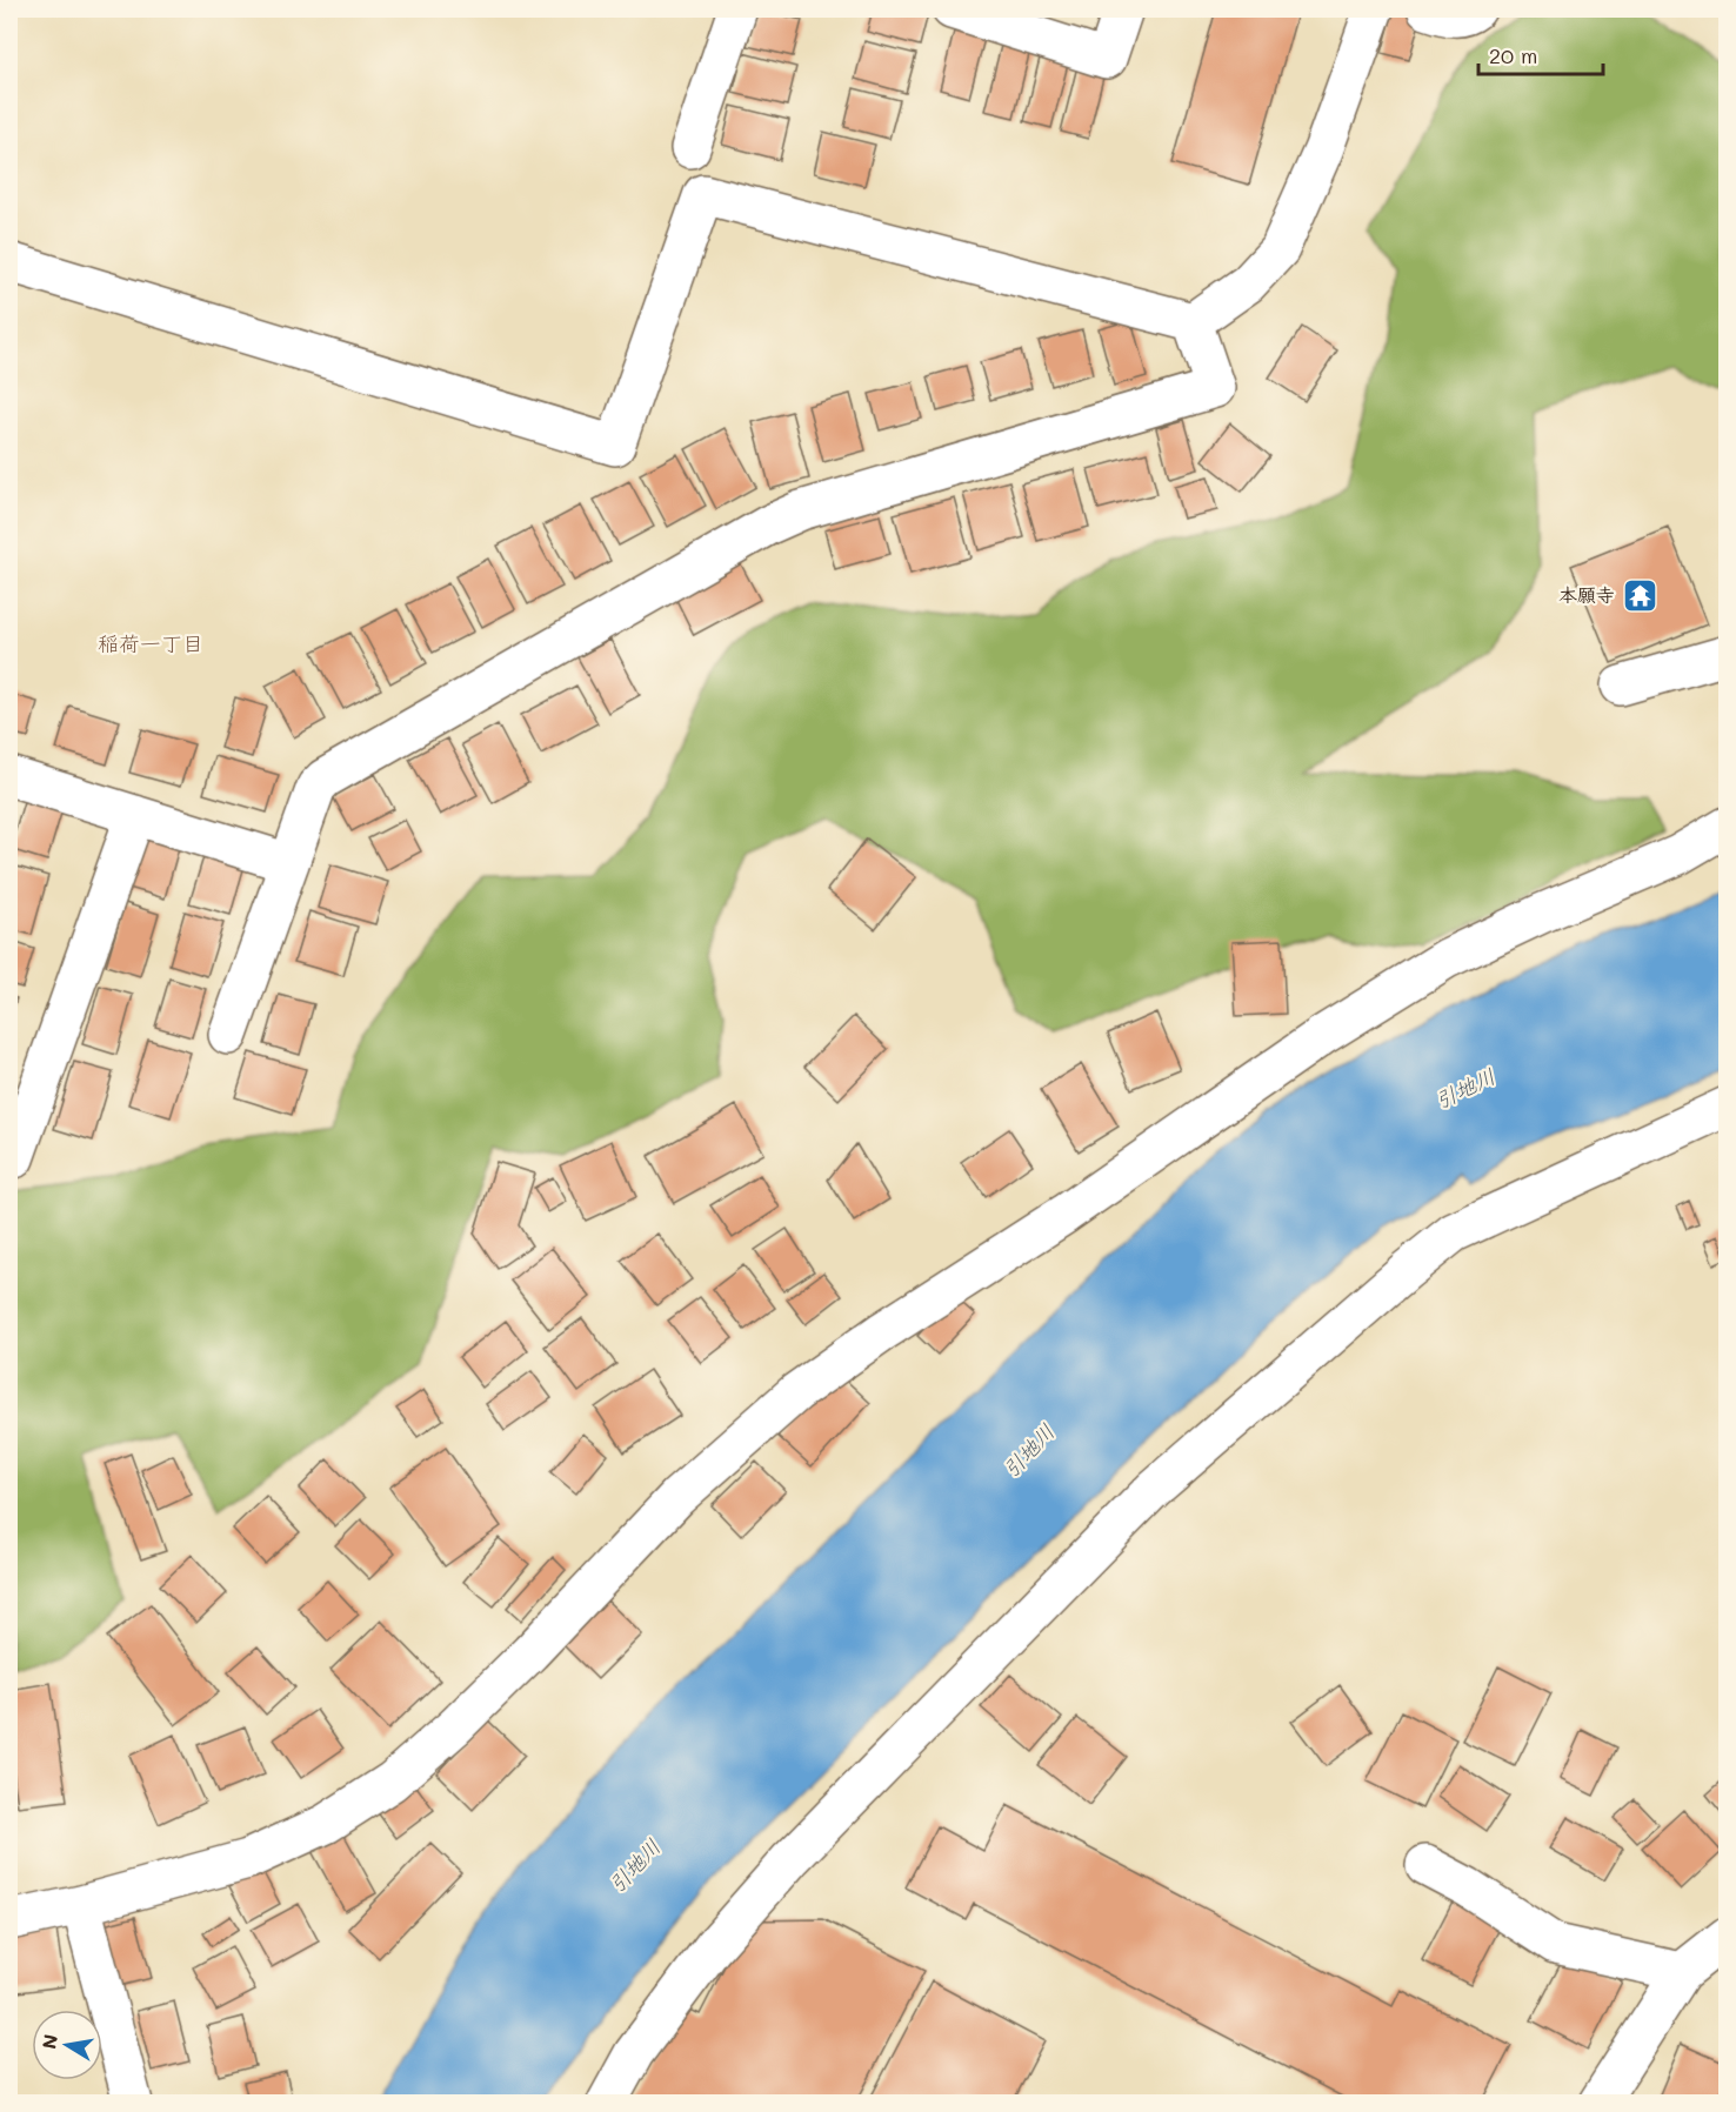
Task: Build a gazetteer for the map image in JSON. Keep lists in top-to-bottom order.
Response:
{
  "districts": ["稲荷一丁目"],
  "water": ["引地川"],
  "places": {
    "temple": ["本願寺"]
  },
  "scale_bar": "20 m",
  "north": "left"
}
